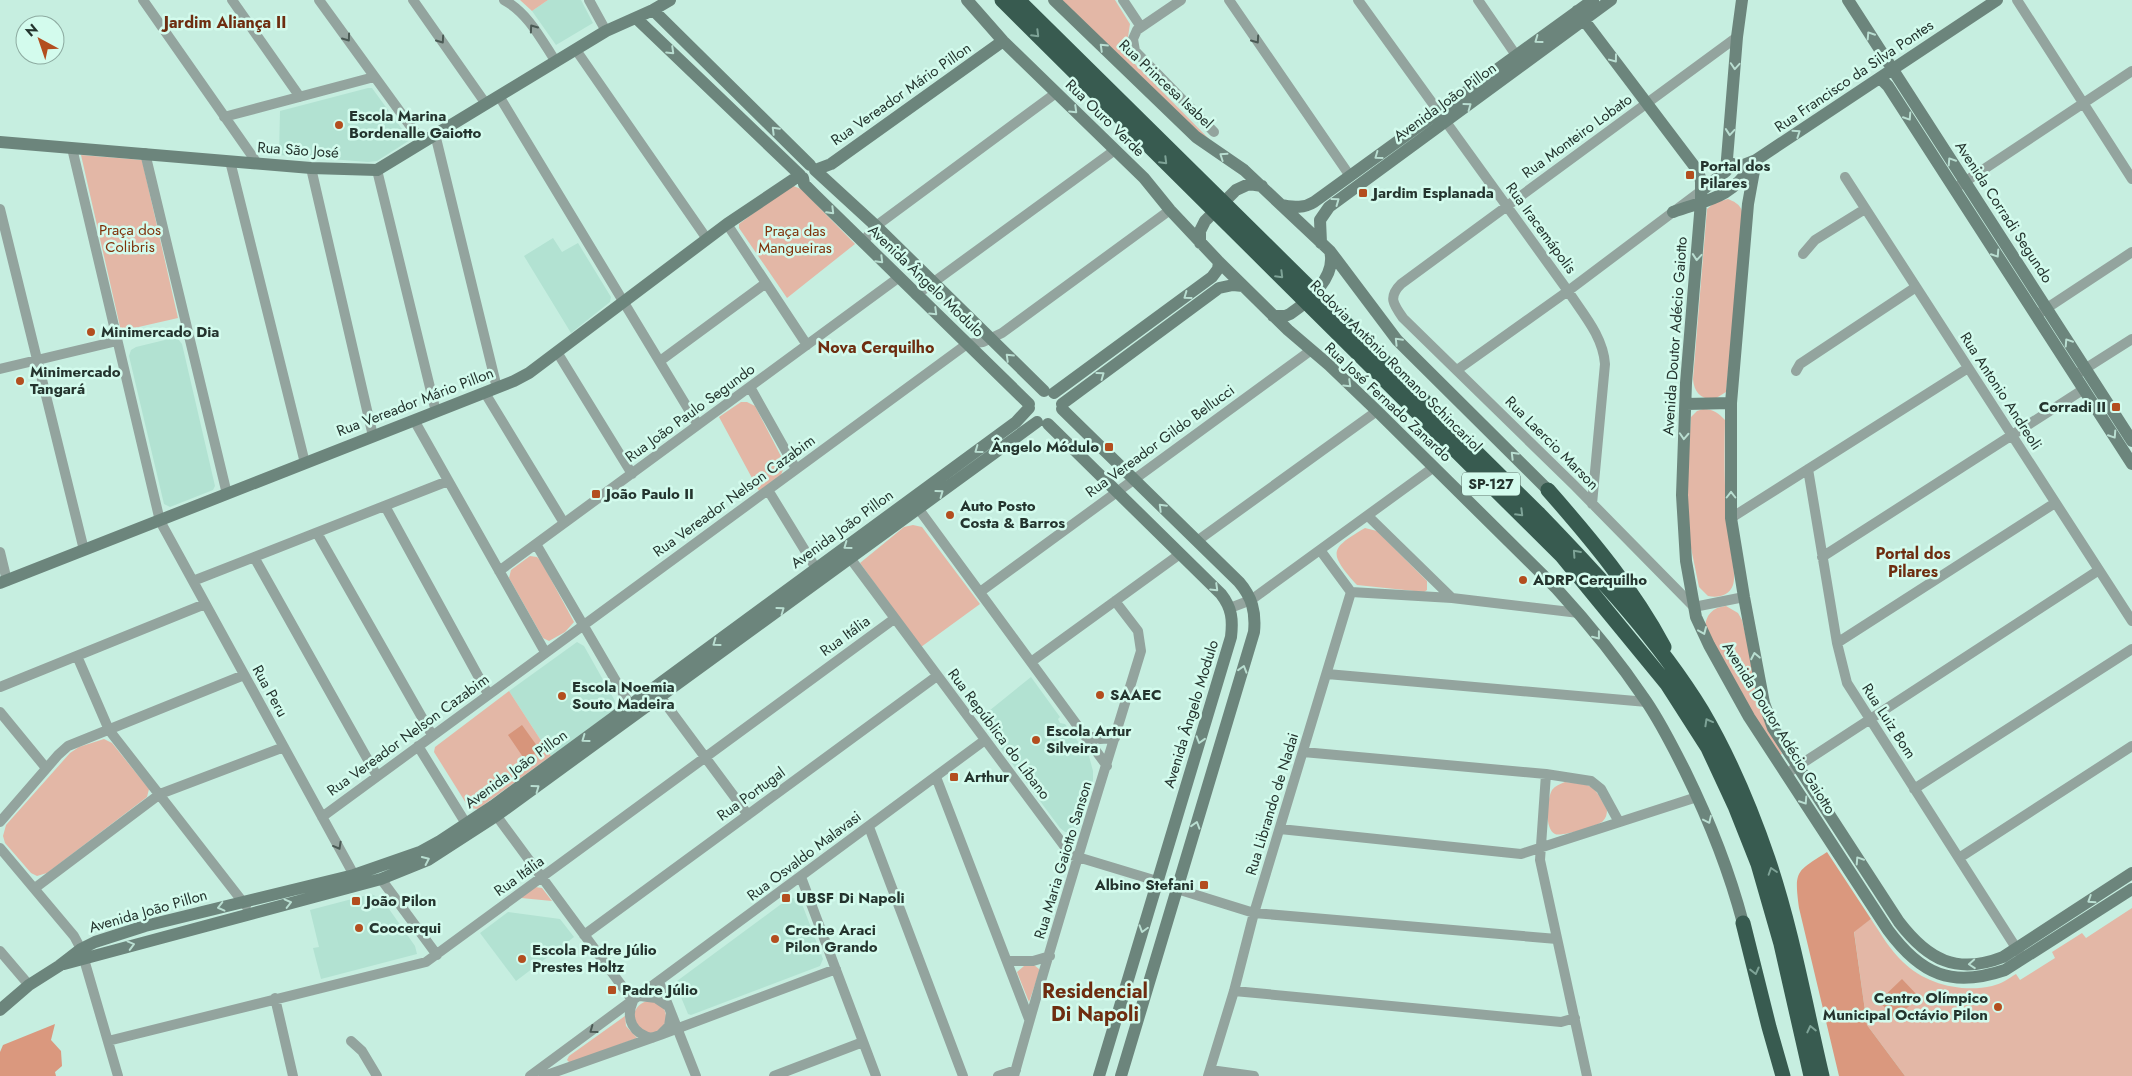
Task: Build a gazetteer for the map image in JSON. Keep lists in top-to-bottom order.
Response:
{
  "streets": {
    "highway": ["Rodovia Antônio Romano Schincariol", "SP-127"],
    "street": [
      "Rua Francisco da Silva Pontes",
      "Rua Princesa Isabel",
      "Rua Vereador Mário Pillon",
      "Avenida João Pillon",
      "Rua Ouro Verde",
      "Rua Monteiro Lobato",
      "Rua São José",
      "Avenida Corradi Segundo",
      "Rua Iracemápolis",
      "Avenida Ângelo Modulo",
      "Avenida Doutor Adécio Gaiotto",
      "Rua Antonio Andreoli",
      "Rua José Fernado Zanardo",
      "Rua João Paulo Segundo",
      "Rua Vereador Gildo Bellucci",
      "Rua Laercio Marson",
      "Rua Vereador Nelson Cazabim",
      "Rua Itália",
      "Rua Peru",
      "Rua Luiz Bom",
      "Rua República do Líbano",
      "Rua Portugal",
      "Rua Librando de Nadai",
      "Rua Osvaldo Malavasi",
      "Rua Maria Gaiotto Sanson"
    ]
  },
  "crossings": [
    ["Rua Francisco da Silva Pontes", "Avenida Corradi Segundo"],
    ["Rua Francisco da Silva Pontes", "Avenida Doutor Adécio Gaiotto"],
    ["Rua Princesa Isabel", "Avenida João Pillon"],
    ["Rua Princesa Isabel", "Rua Ouro Verde"],
    ["Rua Princesa Isabel", "Rua José Fernado Zanardo"],
    ["Rua Vereador Mário Pillon", "Rua Ouro Verde"],
    ["Rua Vereador Mário Pillon", "Avenida Ângelo Modulo"],
    ["Rua Vereador Mário Pillon", "Rua Peru"],
    ["Avenida João Pillon", "Rua Ouro Verde"],
    ["Avenida João Pillon", "Rua Iracemápolis"],
    ["Avenida João Pillon", "Avenida Ângelo Modulo"],
    ["Avenida João Pillon", "Avenida Doutor Adécio Gaiotto"],
    ["Avenida João Pillon", "Rua José Fernado Zanardo"],
    ["Avenida João Pillon", "Rua Peru"],
    ["Avenida João Pillon", "Rua República do Líbano"],
    ["Rua Ouro Verde", "Rua José Fernado Zanardo"],
    ["Rua Ouro Verde", "Rua Vereador Nelson Cazabim"],
    ["Rua Monteiro Lobato", "Rua Iracemápolis"],
    ["Rua Monteiro Lobato", "Avenida Doutor Adécio Gaiotto"],
    ["Rua Monteiro Lobato", "Rua Laercio Marson"],
    ["Rua Iracemápolis", "Rua Laercio Marson"],
    ["Avenida Ângelo Modulo", "Rua João Paulo Segundo"],
    ["Avenida Ângelo Modulo", "Rua Vereador Nelson Cazabim"],
    ["Avenida Ângelo Modulo", "Rua República do Líbano"],
    ["Avenida Doutor Adécio Gaiotto", "Rua Laercio Marson"],
    ["Avenida Doutor Adécio Gaiotto", "Rua Luiz Bom"],
    ["Rua José Fernado Zanardo", "Rua Vereador Gildo Bellucci"],
    ["Rua Vereador Nelson Cazabim", "Rua Peru"],
    ["Rua Itália", "Rua República do Líbano"],
    ["Rua República do Líbano", "Rua Portugal"],
    ["Rua República do Líbano", "Rua Osvaldo Malavasi"],
    ["Rua República do Líbano", "Rua Maria Gaiotto Sanson"]
  ],
  "districts": [
    "Jardim Aliança II",
    "Nova Cerquilho",
    "Portal dos Pilares",
    "Residencial Di Napoli"
  ],
  "parks": ["Praça dos Colibris", "Praça das Mangueiras"],
  "places": {
    "other": [
      "Escola Marina Bordenalle Gaiotto",
      "Minimercado Dia",
      "Minimercado Tangará",
      "Auto Posto Costa & Barros",
      "ADRP Cerquilho",
      "SAAEC",
      "Escola Noemia Souto Madeira",
      "Escola Artur Silveira",
      "Coocerqui",
      "Creche Araci Pilon Grando",
      "Escola Padre Júlio Prestes Holtz",
      "Centro Olímpico Municipal Octávio Pilon"
    ],
    "transit": [
      "Portal dos Pilares",
      "Jardim Esplanada",
      "Corradi II",
      "Ângelo Módulo",
      "João Paulo II",
      "Arthur",
      "Albino Stefani",
      "UBSF Di Napoli",
      "João Pilon",
      "Padre Júlio"
    ]
  },
  "north": "top left"
}
